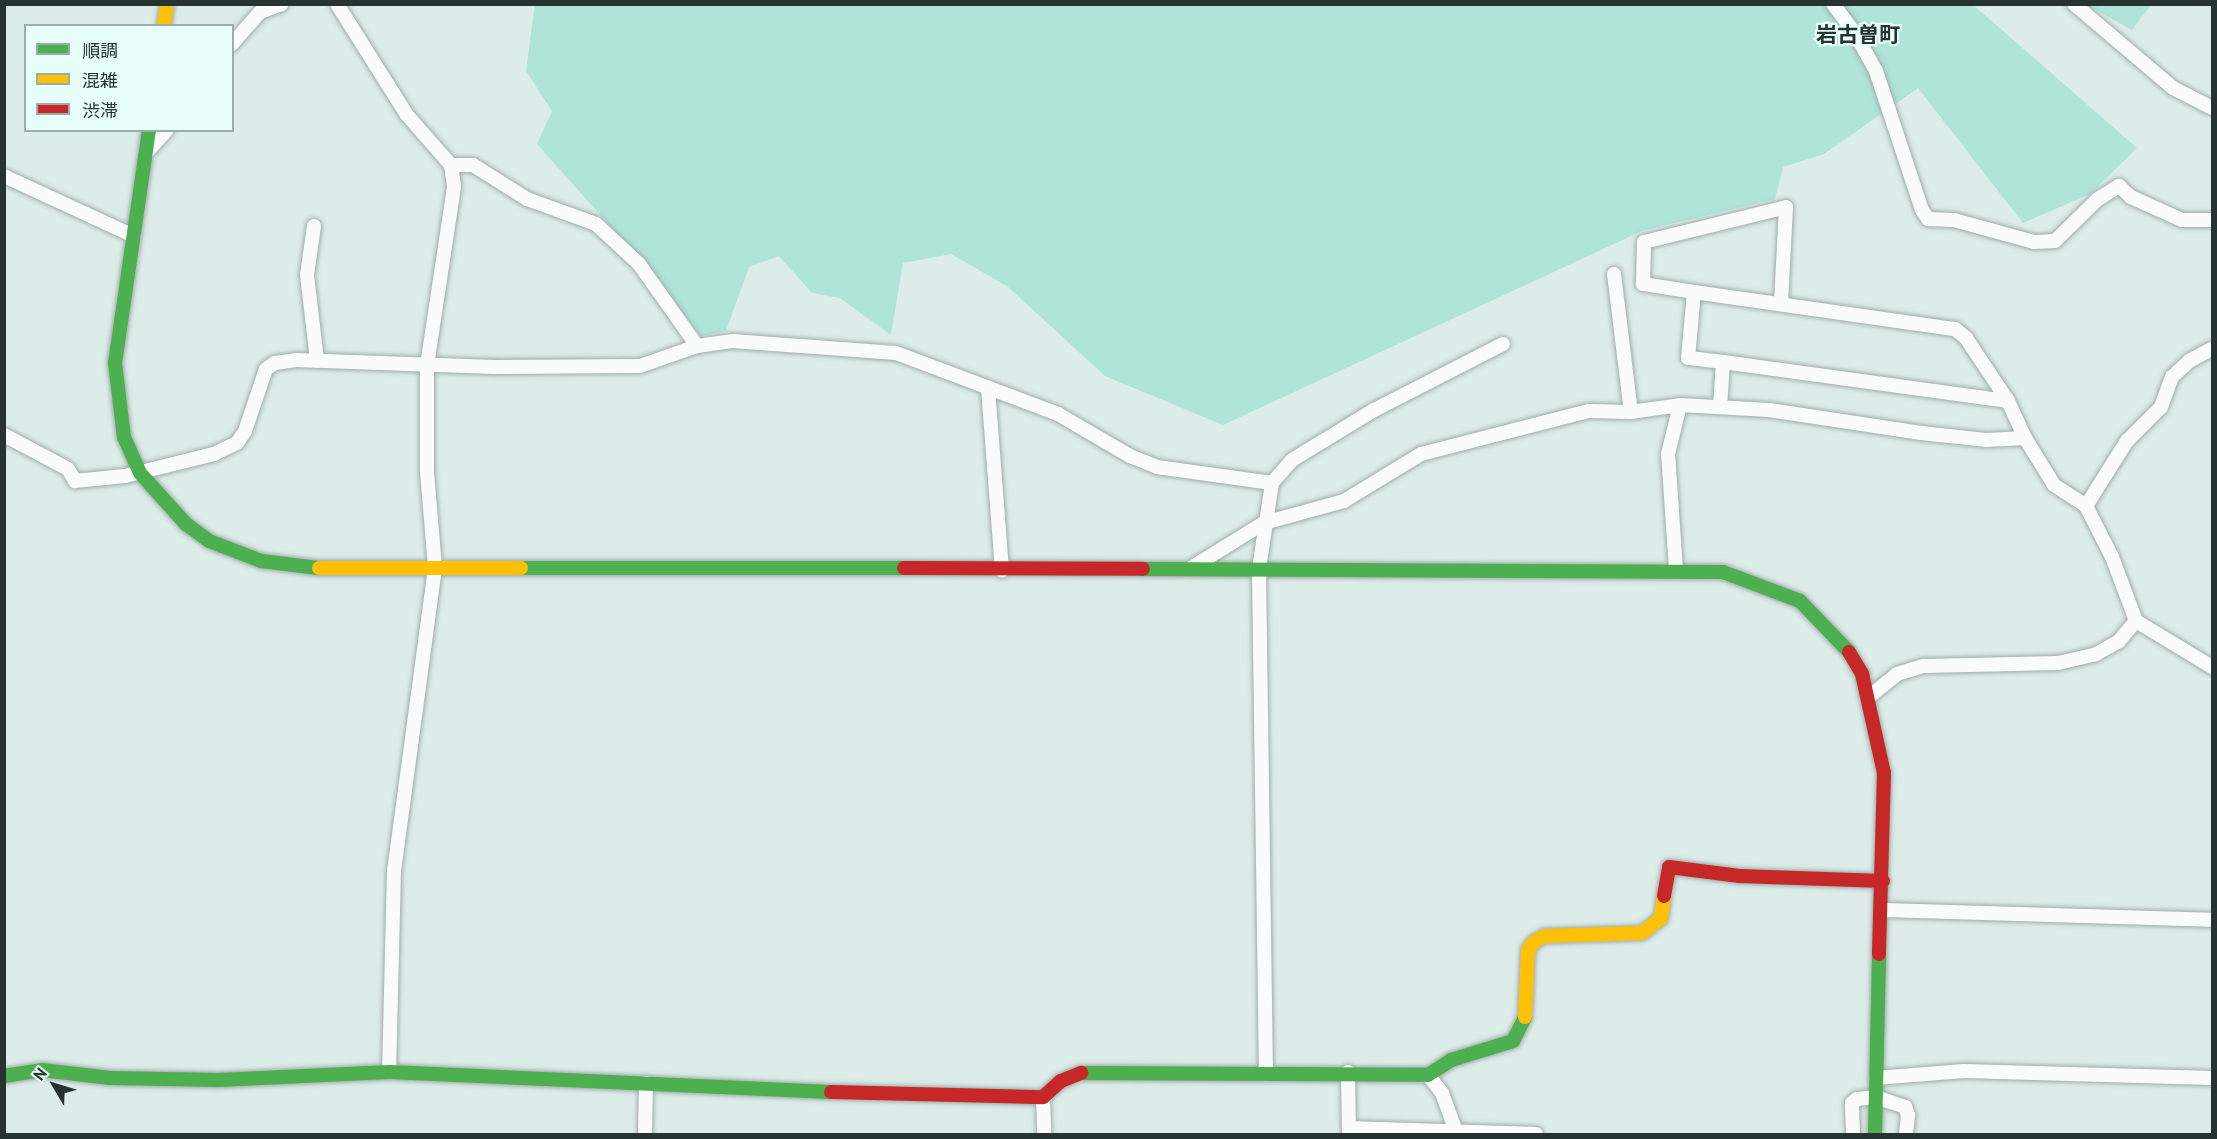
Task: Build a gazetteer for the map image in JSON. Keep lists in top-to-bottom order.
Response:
{
  "districts": ["岩古曽町"],
  "legend": ["順調", "混雑", "渋滞"],
  "north": "top left"
}
